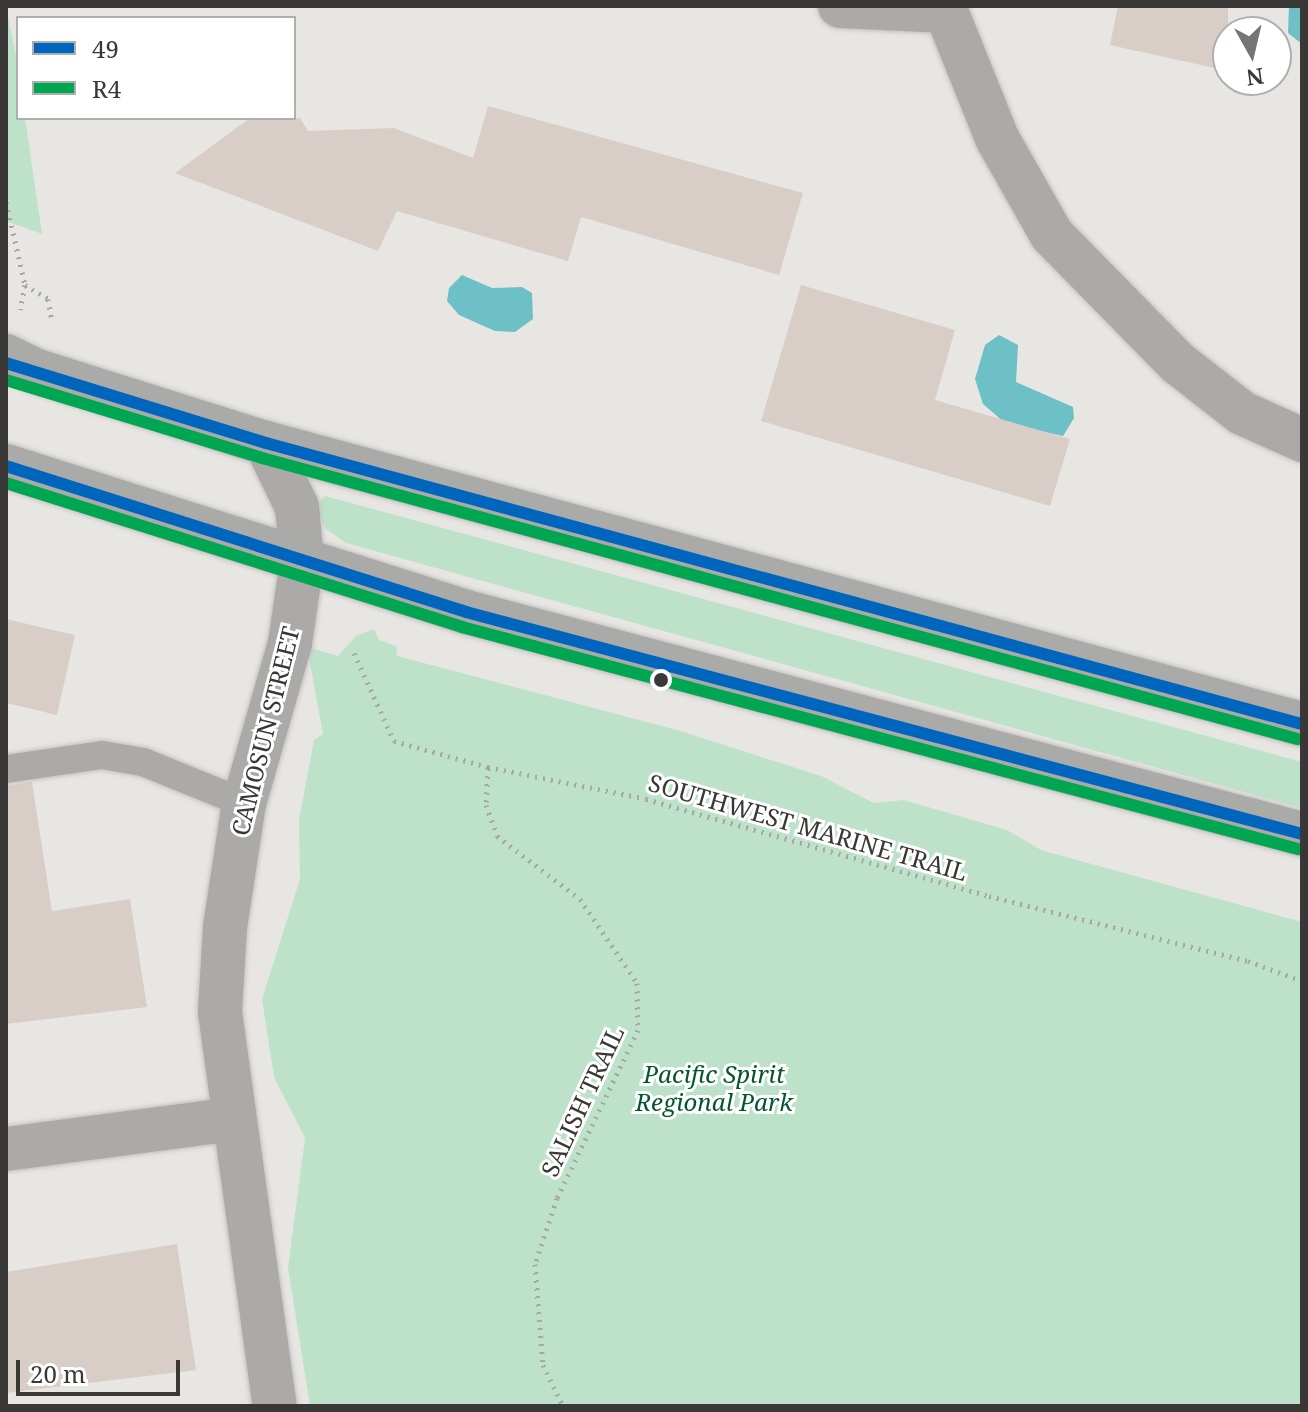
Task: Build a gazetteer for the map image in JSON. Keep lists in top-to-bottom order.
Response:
{
  "streets": {
    "street": ["CAMOSUN STREET"],
    "path": ["SOUTHWEST MARINE TRAIL", "SALISH TRAIL"]
  },
  "crossings": [
    ["SOUTHWEST MARINE TRAIL", "SALISH TRAIL"]
  ],
  "parks": ["Pacific Spirit Regional Park"],
  "lines": ["transit line 49", "transit line R4"],
  "legend": ["49", "R4"],
  "scale_bar": "20 m",
  "north": "bottom"
}
